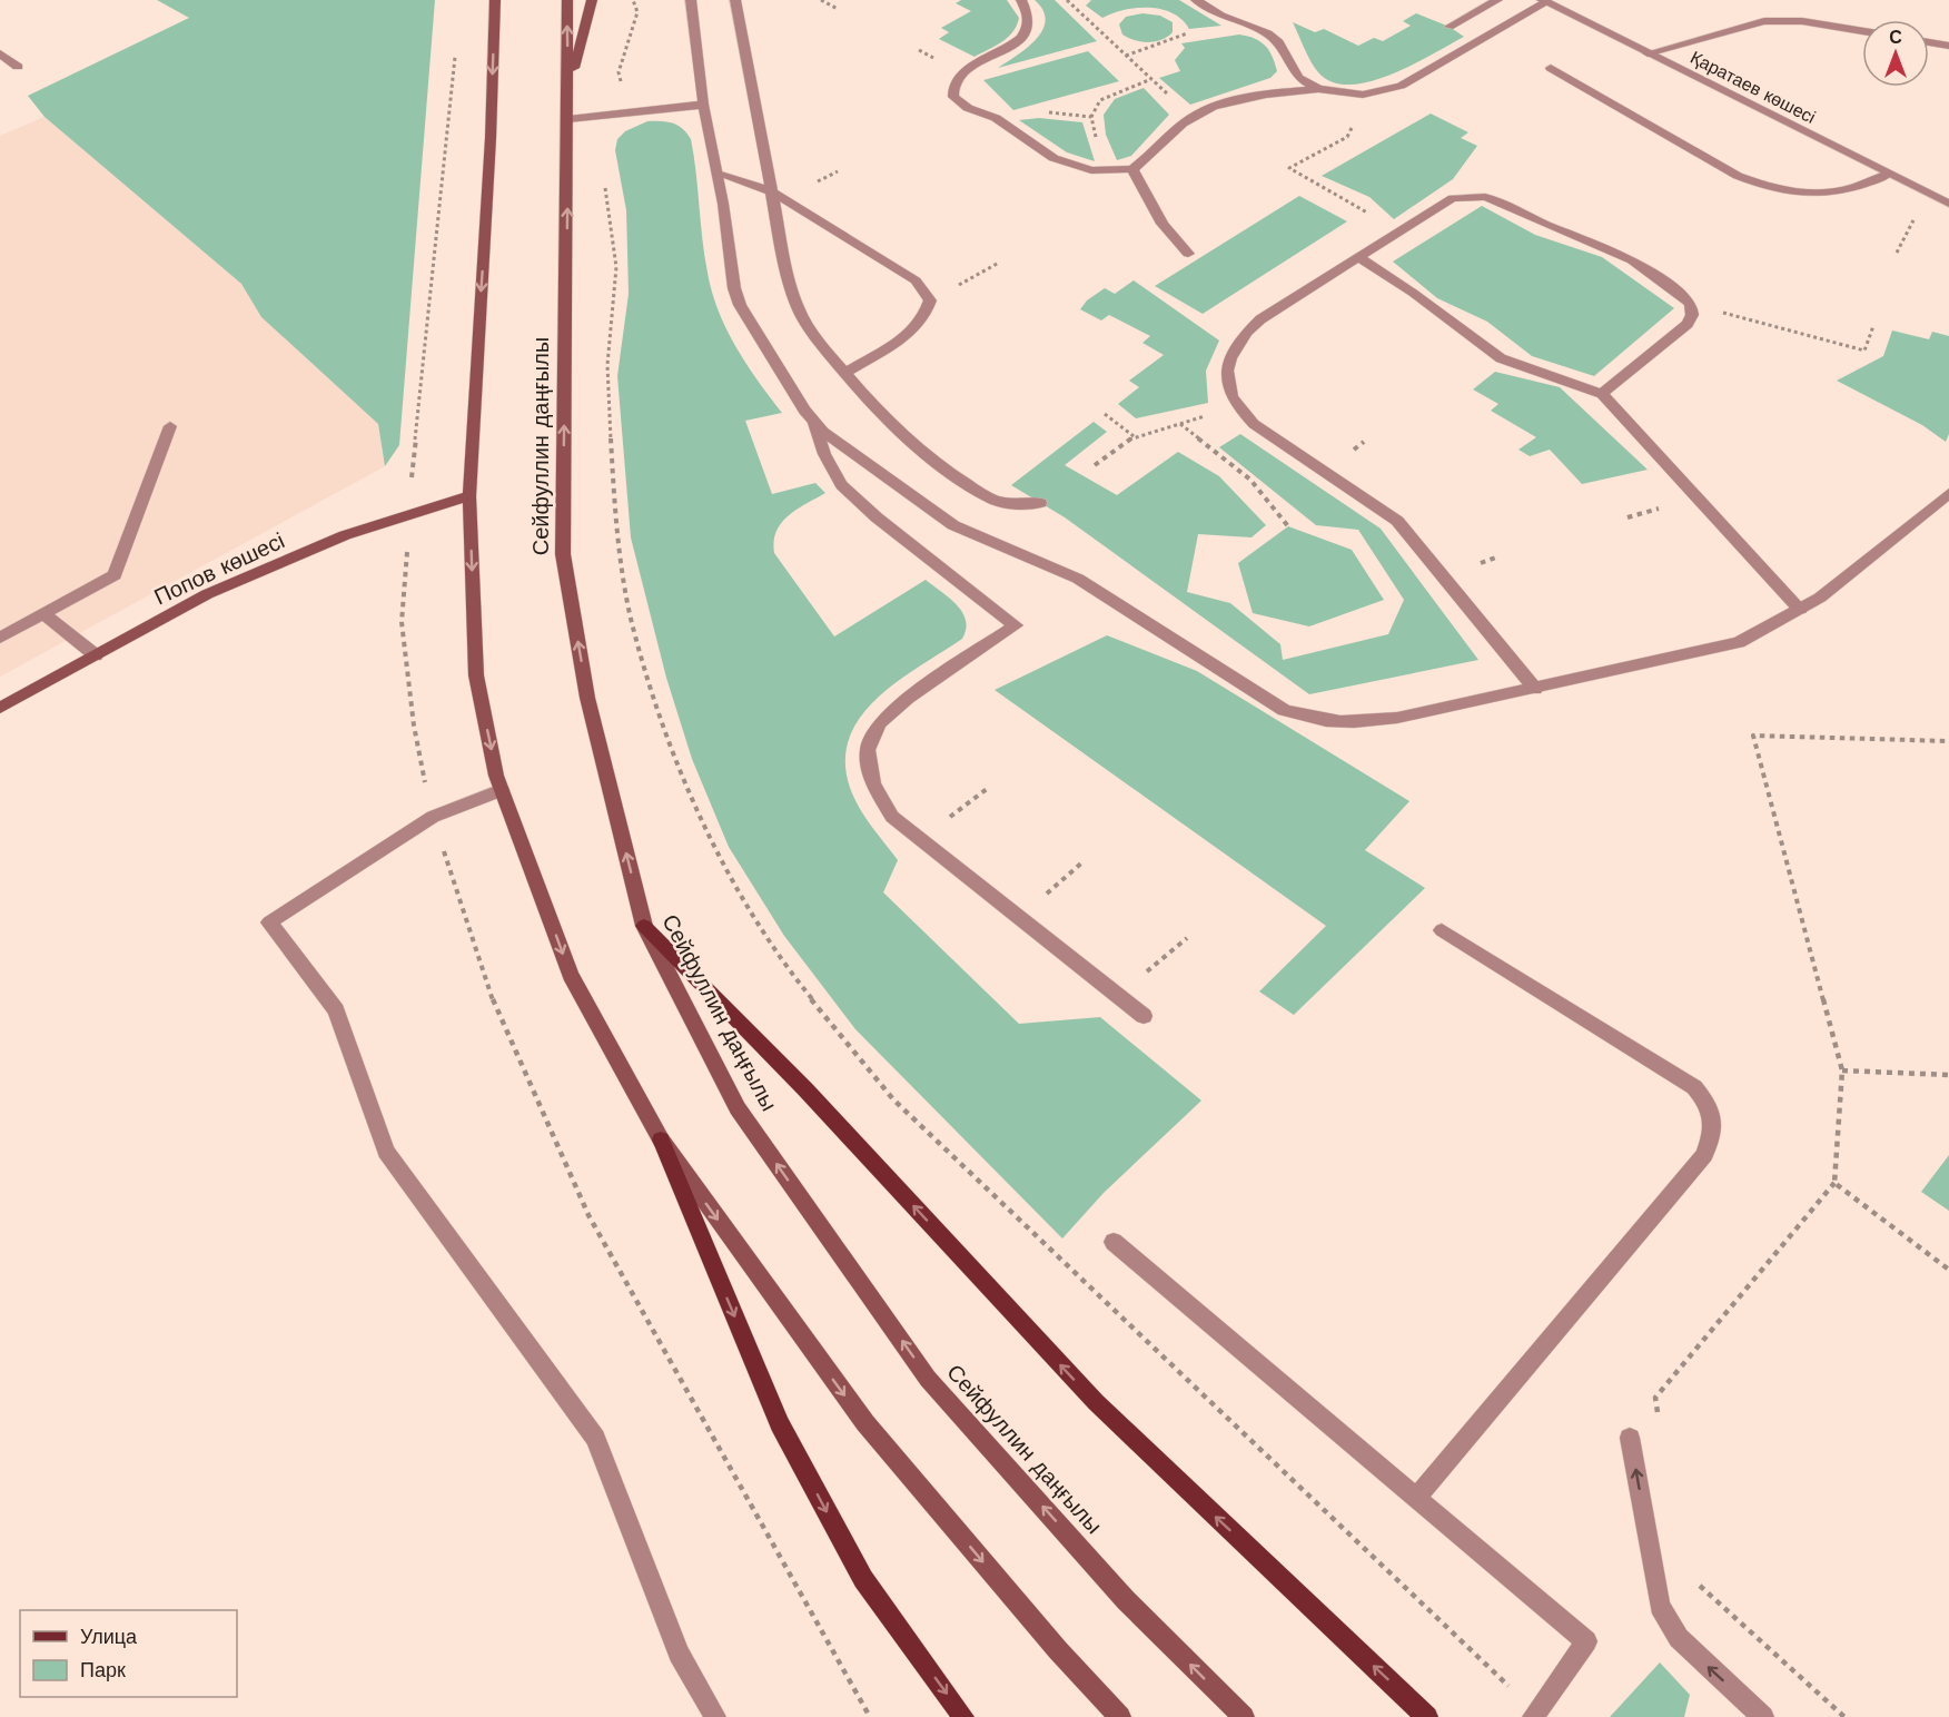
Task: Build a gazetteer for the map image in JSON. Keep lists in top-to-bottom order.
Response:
{
  "streets": {
    "main road": ["Сейфуллин даңғылы", "Попов көшесі"],
    "street": ["Қаратаев көшесі"]
  },
  "legend": ["Улица", "Парк"],
  "north": "top"
}
